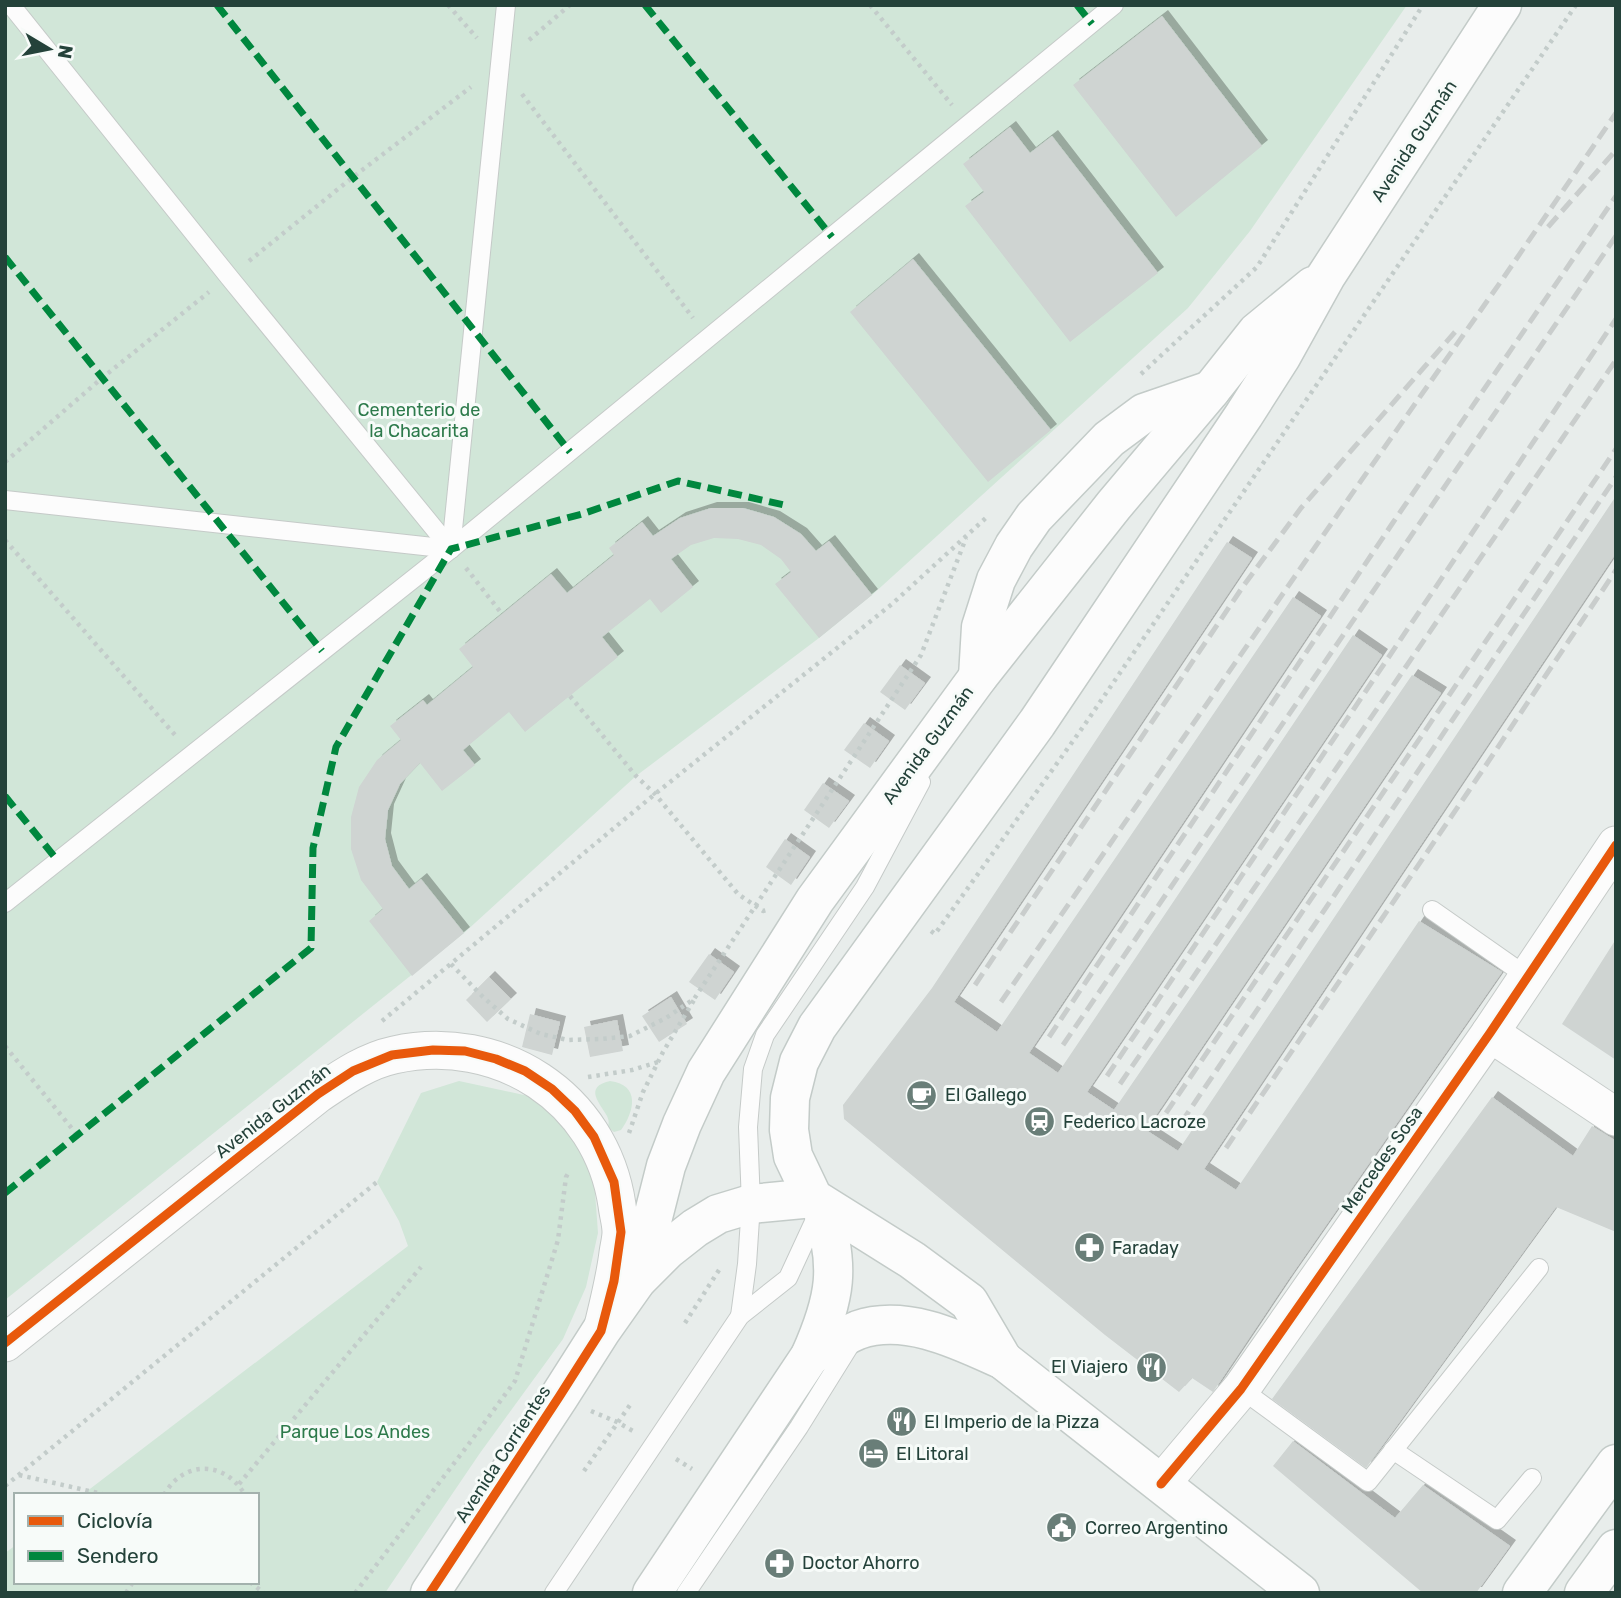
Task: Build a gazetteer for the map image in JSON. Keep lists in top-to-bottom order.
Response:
{
  "streets": {
    "main road": ["Avenida Guzmán", "Avenida Corrientes"],
    "street": ["Mercedes Sosa"]
  },
  "crossings": [
    ["Avenida Guzmán", "Avenida Corrientes"]
  ],
  "parks": ["Cementerio de la Chacarita", "Parque Los Andes"],
  "places": {
    "cafe": ["El Gallego"],
    "station": ["Federico Lacroze"],
    "pharmacy": ["Faraday", "Doctor Ahorro"],
    "restaurant": ["El Viajero", "El Imperio de la Pizza"],
    "hotel": ["El Litoral"],
    "public building": ["Correo Argentino"]
  },
  "legend": ["Ciclovía", "Sendero"],
  "north": "right"
}
